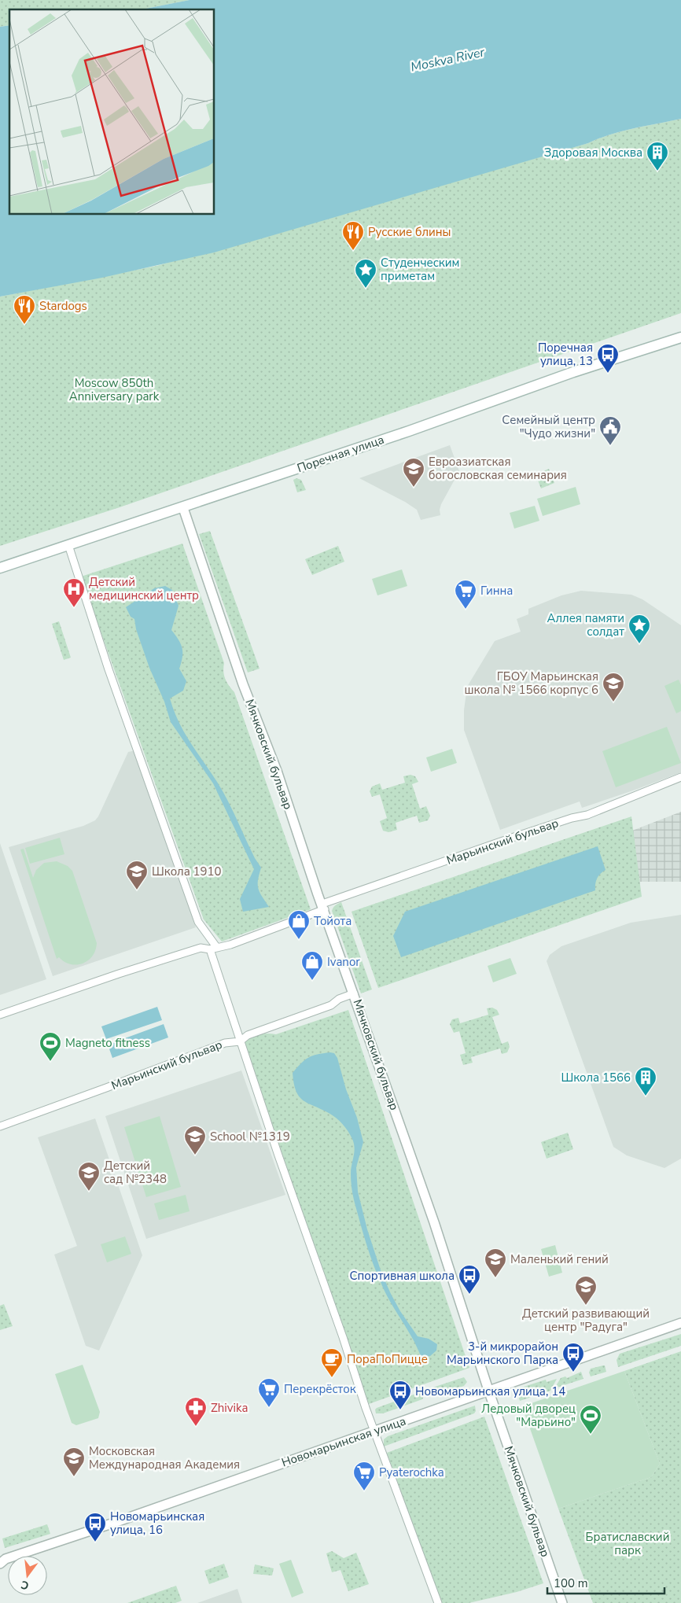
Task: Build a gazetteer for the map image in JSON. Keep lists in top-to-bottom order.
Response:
{
  "streets": {
    "main road": ["Поречная улица"],
    "street": ["Мячковский бульвар", "Марьинский бульвар", "Новомарьинская улица"]
  },
  "crossings": [
    ["Поречная улица", "Мячковский бульвар"],
    ["Мячковский бульвар", "Марьинский бульвар"],
    ["Мячковский бульвар", "Новомарьинская улица"]
  ],
  "water": ["Moskva River"],
  "parks": ["Moscow 850th Anniversary park", "Братиславский парк"],
  "places": {
    "building": ["Здоровая Москва", "Школа 1566"],
    "restaurant": ["Русские блины", "Stardogs"],
    "place": ["Студенческим приметам", "Аллея памяти солдат"],
    "bus stop": [
      "Поречная улица, 13",
      "Спортивная школа",
      "3-й микрорайон Марьинского Парка",
      "Новомарьинская улица, 14",
      "Новомарьинская улица, 16"
    ],
    "public building": ["Семейный центр \"Чудо жизни\""],
    "school or university": [
      "Евроазиатская богословская семинария",
      "ГБОУ Марьинская школа № 1566 корпус 6",
      "Школа 1910",
      "School №1319",
      "Детский сад №2348",
      "Маленький гений",
      "Детский развивающий центр \"Радуга\"",
      "Московская Международная Академия"
    ],
    "hospital": ["Детский медицинский центр"],
    "supermarket": ["Гинна", "Перекрёсток", "Pyaterochka"],
    "shop": ["Тойота", "Ivanor"],
    "sports": ["Magneto fitness", "Ледовый дворец \"Марьино\""],
    "cafe": ["ПораПоПицце"],
    "pharmacy": ["Zhivika"]
  },
  "scale_bar": "100 m",
  "north": "bottom"
}
